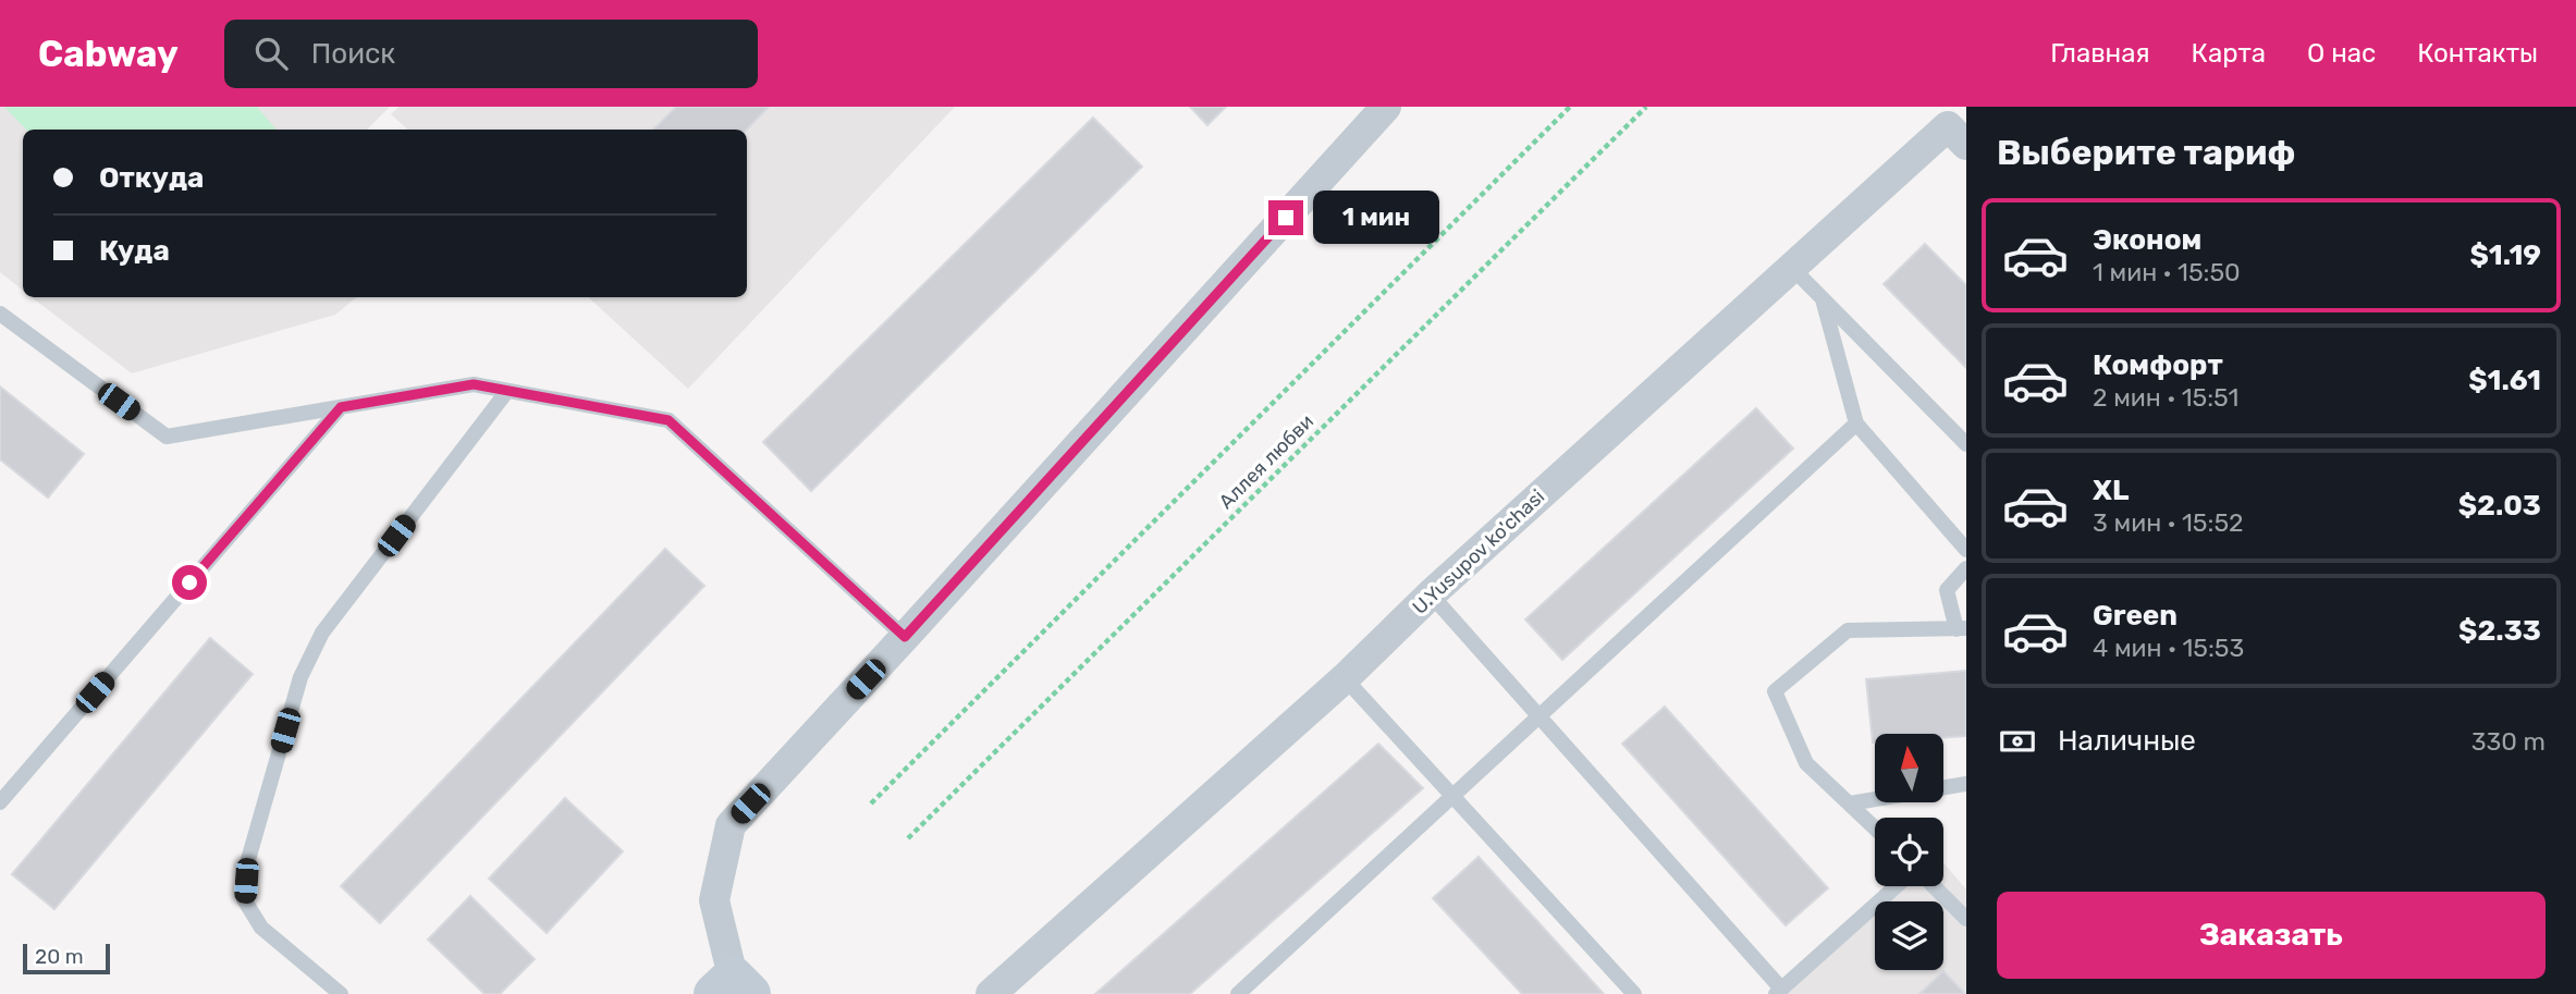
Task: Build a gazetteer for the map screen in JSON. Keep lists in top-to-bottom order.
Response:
{
  "streets": {
    "street": ["U.Yusupov ko'chasi"],
    "path": ["Аллея любви"]
  },
  "scale_bar": "20 m",
  "north": "top",
  "page": {
    "header": "Cabway",
    "search": "Поиск",
    "nav": [
      "Главная",
      "Карта",
      "О нас",
      "Контакты"
    ],
    "heading": "Выберите тариф",
    "banner": ["Откуда", "Куда"],
    "bubble": "1 мин",
    "list": [
      {
        "name": "Эконом",
        "note": "1 мин · 15:50",
        "value": "$1.19"
      },
      {
        "name": "Комфорт",
        "note": "2 мин · 15:51",
        "value": "$1.61"
      },
      {
        "name": "XL",
        "note": "3 мин · 15:52",
        "value": "$2.03"
      },
      {
        "name": "Green",
        "note": "4 мин · 15:53",
        "value": "$2.33"
      }
    ],
    "pay": ["Наличные", "330 m"],
    "buttons": "Заказать",
    "scale": "20 m"
  }
}
